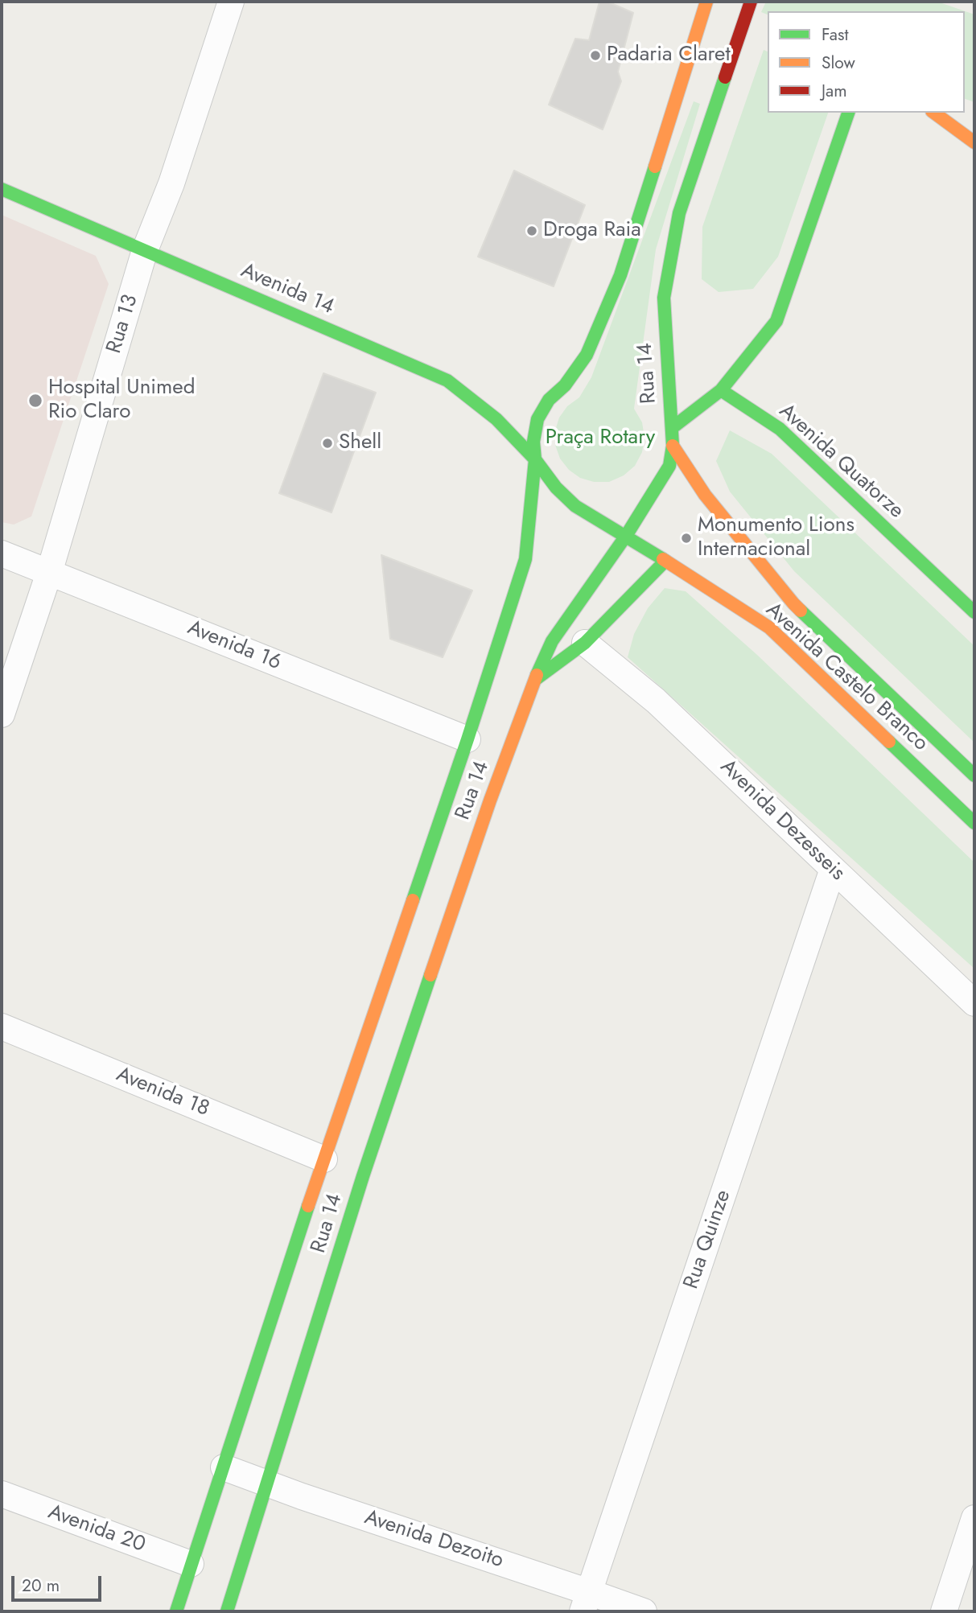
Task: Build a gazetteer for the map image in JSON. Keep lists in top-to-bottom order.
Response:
{
  "streets": {
    "main road": [
      "Avenida 14",
      "Rua 14",
      "Avenida Quatorze",
      "Avenida Castelo Branco"
    ],
    "street": [
      "Rua 13",
      "Avenida 16",
      "Avenida Dezesseis",
      "Avenida 18",
      "Rua Quinze",
      "Avenida 20",
      "Avenida Dezoito"
    ]
  },
  "crossings": [
    ["Avenida 14", "Rua 13"],
    ["Avenida 14", "Rua 14"],
    ["Avenida 14", "Avenida Castelo Branco"],
    ["Rua 13", "Avenida 16"],
    ["Rua 14", "Avenida 16"],
    ["Rua 14", "Avenida Castelo Branco"],
    ["Rua 14", "Avenida 18"],
    ["Rua 14", "Avenida 20"],
    ["Rua 14", "Avenida Dezoito"],
    ["Avenida Dezesseis", "Rua Quinze"],
    ["Rua Quinze", "Avenida Dezoito"]
  ],
  "parks": ["Praça Rotary"],
  "places": [
    "Padaria Claret",
    "Droga Raia",
    "Hospital Unimed Rio Claro",
    "Shell",
    "Monumento Lions Internacional"
  ],
  "legend": ["Fast", "Slow", "Jam"],
  "scale_bar": "20 m"
}
